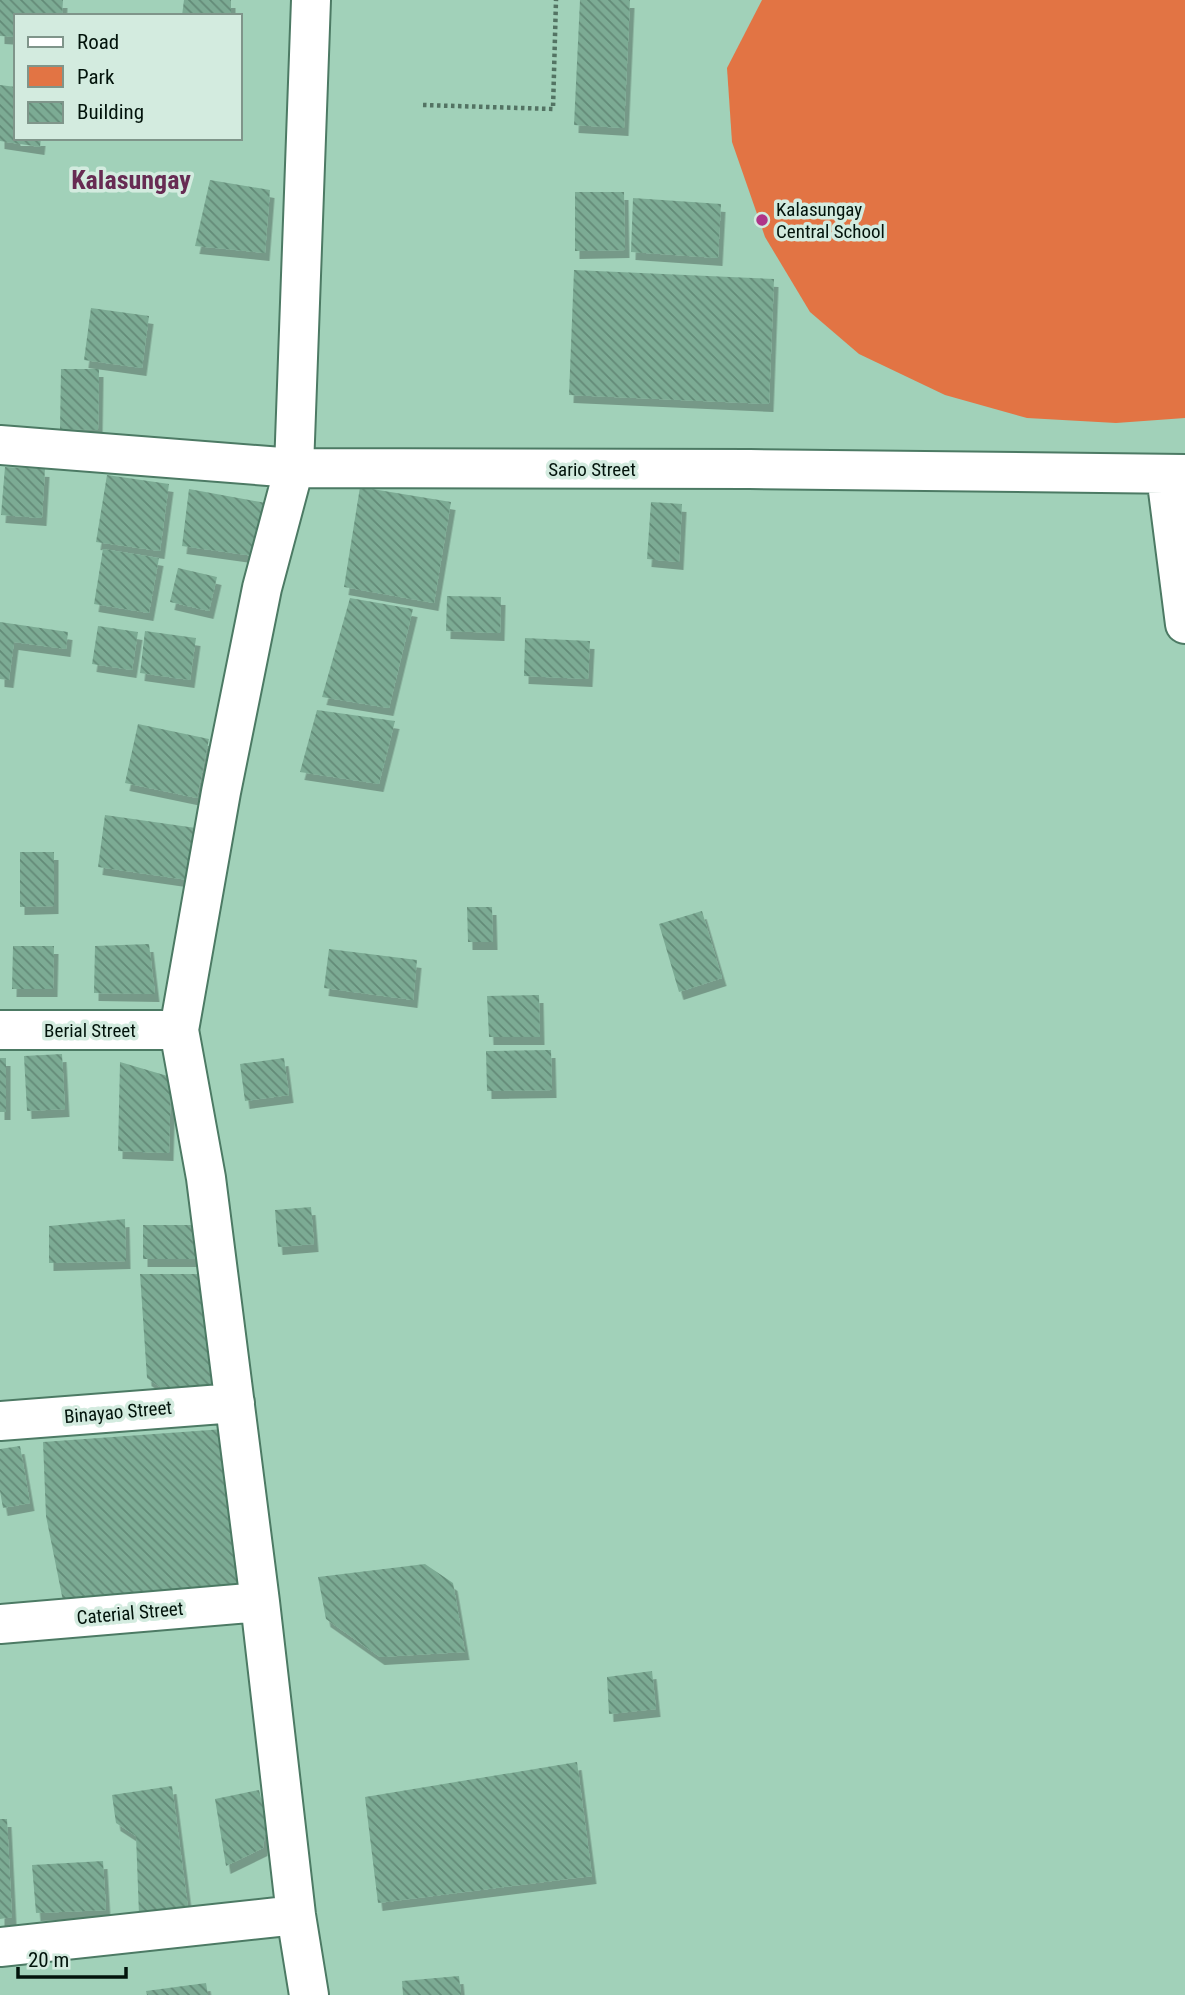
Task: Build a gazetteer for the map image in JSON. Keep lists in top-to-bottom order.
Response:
{
  "streets": {
    "street": [
      "Sario Street",
      "Berial Street",
      "Binayao Street",
      "Caterial Street"
    ]
  },
  "districts": ["Kalasungay"],
  "places": ["Kalasungay Central School"],
  "legend": ["Road", "Park", "Building"],
  "scale_bar": "20 m"
}
